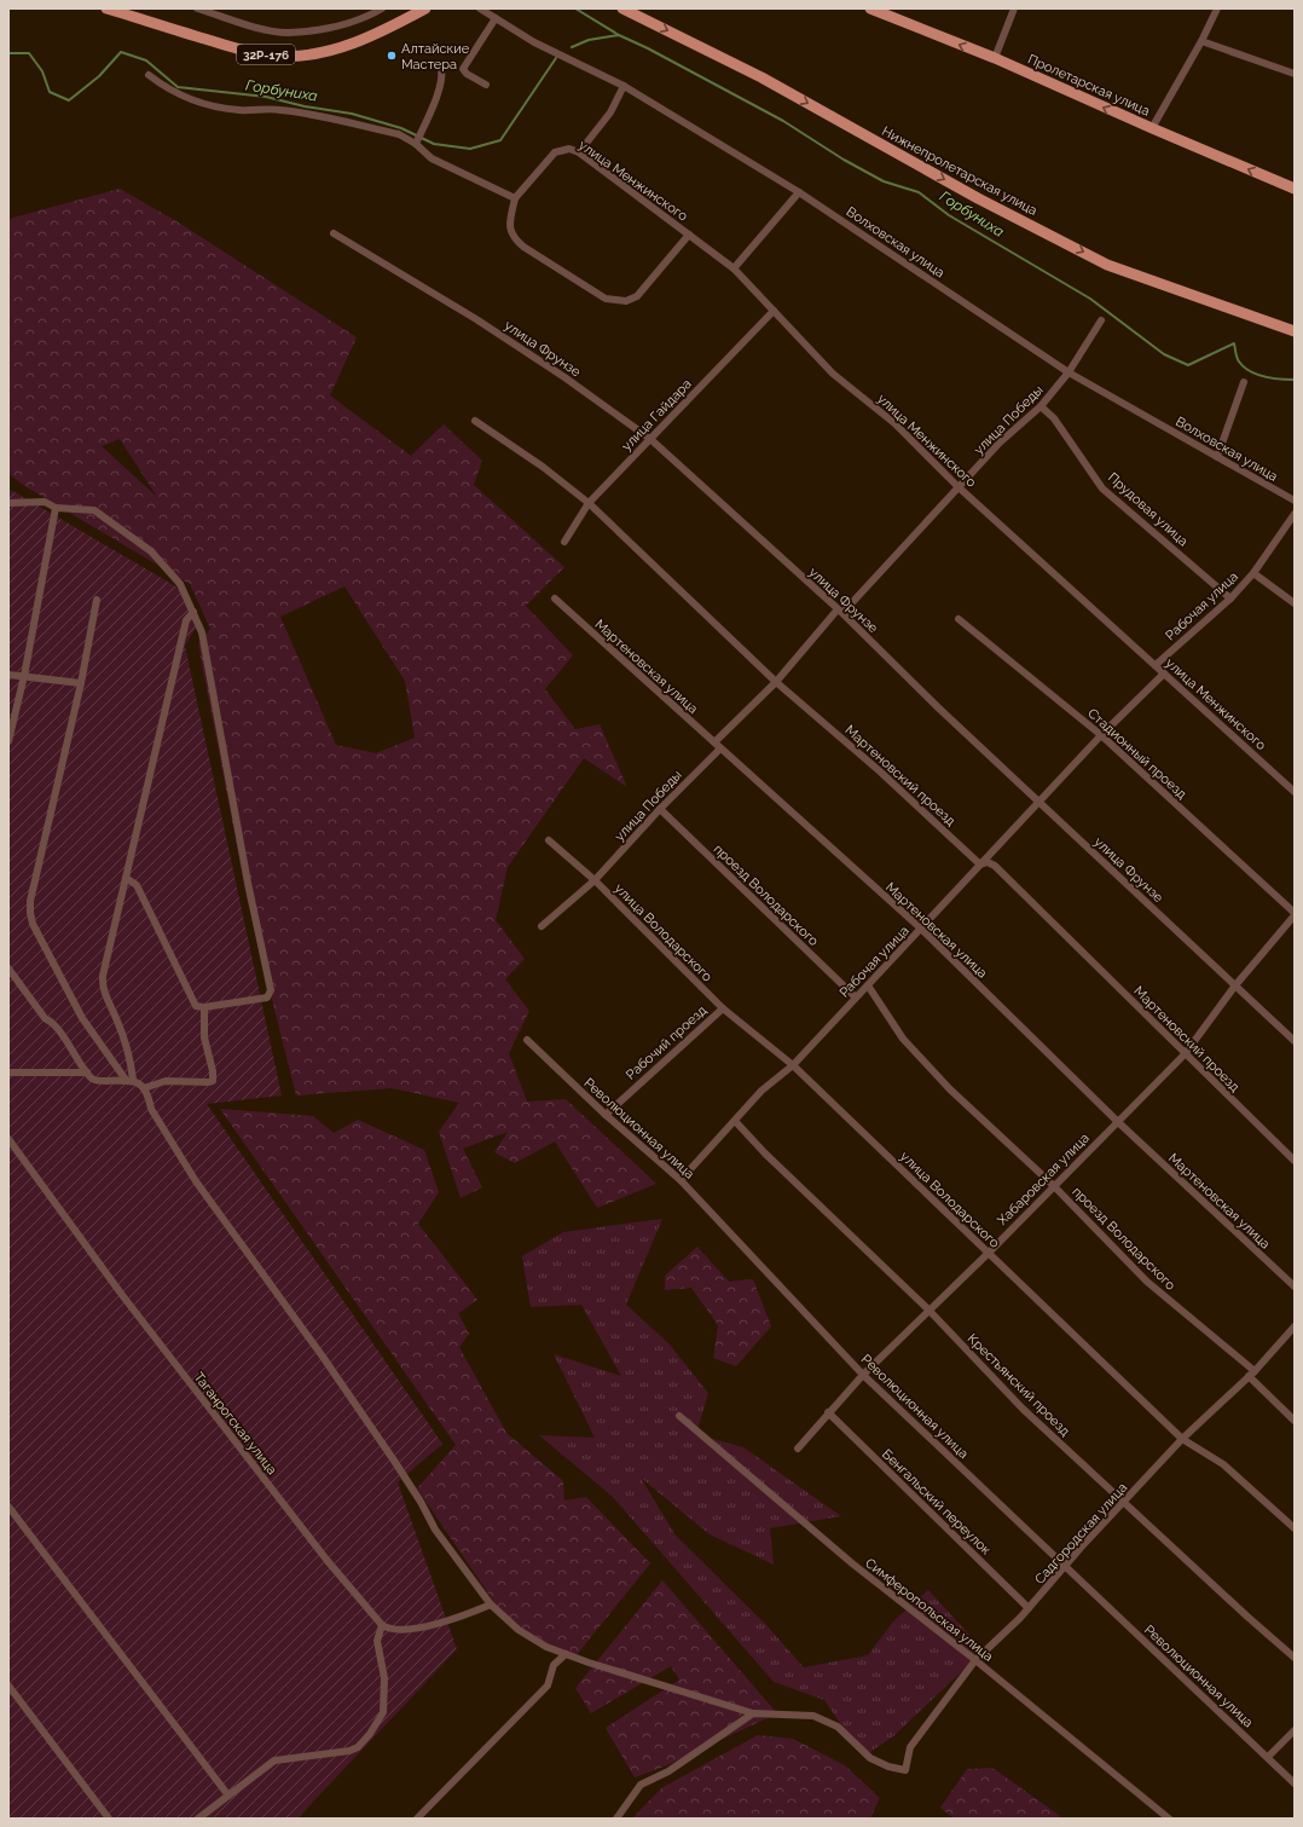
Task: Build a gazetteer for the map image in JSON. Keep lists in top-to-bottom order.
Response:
{
  "streets": {
    "main road": ["32Р-176", "Пролетарская улица", "Нижнепролетарская улица"],
    "street": [
      "улица Менжинского",
      "Волховская улица",
      "улица Фрунзе",
      "улица Гайдара",
      "улица Победы",
      "Прудовая улица",
      "Рабочая улица",
      "Мартеновская улица",
      "Стадионный проезд",
      "Мартеновский проезд",
      "проезд Володарского",
      "улица Володарского",
      "Рабочий проезд",
      "Революционная улица",
      "Хабаровская улица",
      "Крестьянский проезд",
      "Таганрогская улица",
      "Бенгальский переулок",
      "Садгородская улица",
      "Симферопольская улица"
    ]
  },
  "crossings": [
    ["улица Менжинского", "улица Гайдара"],
    ["улица Менжинского", "улица Победы"],
    ["улица Менжинского", "Рабочая улица"],
    ["Волховская улица", "улица Победы"],
    ["улица Фрунзе", "улица Гайдара"],
    ["улица Фрунзе", "улица Победы"],
    ["улица Фрунзе", "Рабочая улица"],
    ["улица Фрунзе", "Хабаровская улица"],
    ["улица Гайдара", "Мартеновский проезд"],
    ["улица Победы", "Прудовая улица"],
    ["улица Победы", "Мартеновская улица"],
    ["улица Победы", "Мартеновский проезд"],
    ["улица Победы", "проезд Володарского"],
    ["улица Победы", "улица Володарского"],
    ["Прудовая улица", "Рабочая улица"],
    ["Рабочая улица", "Мартеновская улица"],
    ["Рабочая улица", "Стадионный проезд"],
    ["Рабочая улица", "Мартеновский проезд"],
    ["Рабочая улица", "проезд Володарского"],
    ["Рабочая улица", "улица Володарского"],
    ["Рабочая улица", "Революционная улица"],
    ["Рабочая улица", "Крестьянский проезд"],
    ["Мартеновская улица", "Хабаровская улица"],
    ["Стадионный проезд", "Хабаровская улица"],
    ["Мартеновский проезд", "Хабаровская улица"],
    ["проезд Володарского", "Хабаровская улица"],
    ["проезд Володарского", "Садгородская улица"],
    ["улица Володарского", "Рабочий проезд"],
    ["улица Володарского", "Хабаровская улица"],
    ["улица Володарского", "Садгородская улица"],
    ["Рабочий проезд", "Революционная улица"],
    ["Революционная улица", "Хабаровская улица"],
    ["Революционная улица", "Садгородская улица"],
    ["Хабаровская улица", "Крестьянский проезд"],
    ["Хабаровская улица", "Бенгальский переулок"],
    ["Крестьянский проезд", "Садгородская улица"],
    ["Бенгальский переулок", "Садгородская улица"],
    ["Садгородская улица", "Симферопольская улица"]
  ],
  "one_way": ["Пролетарская улица", "Нижнепролетарская улица"],
  "water": ["Горбуниха"],
  "places": ["Алтайские Мастера"]
}
